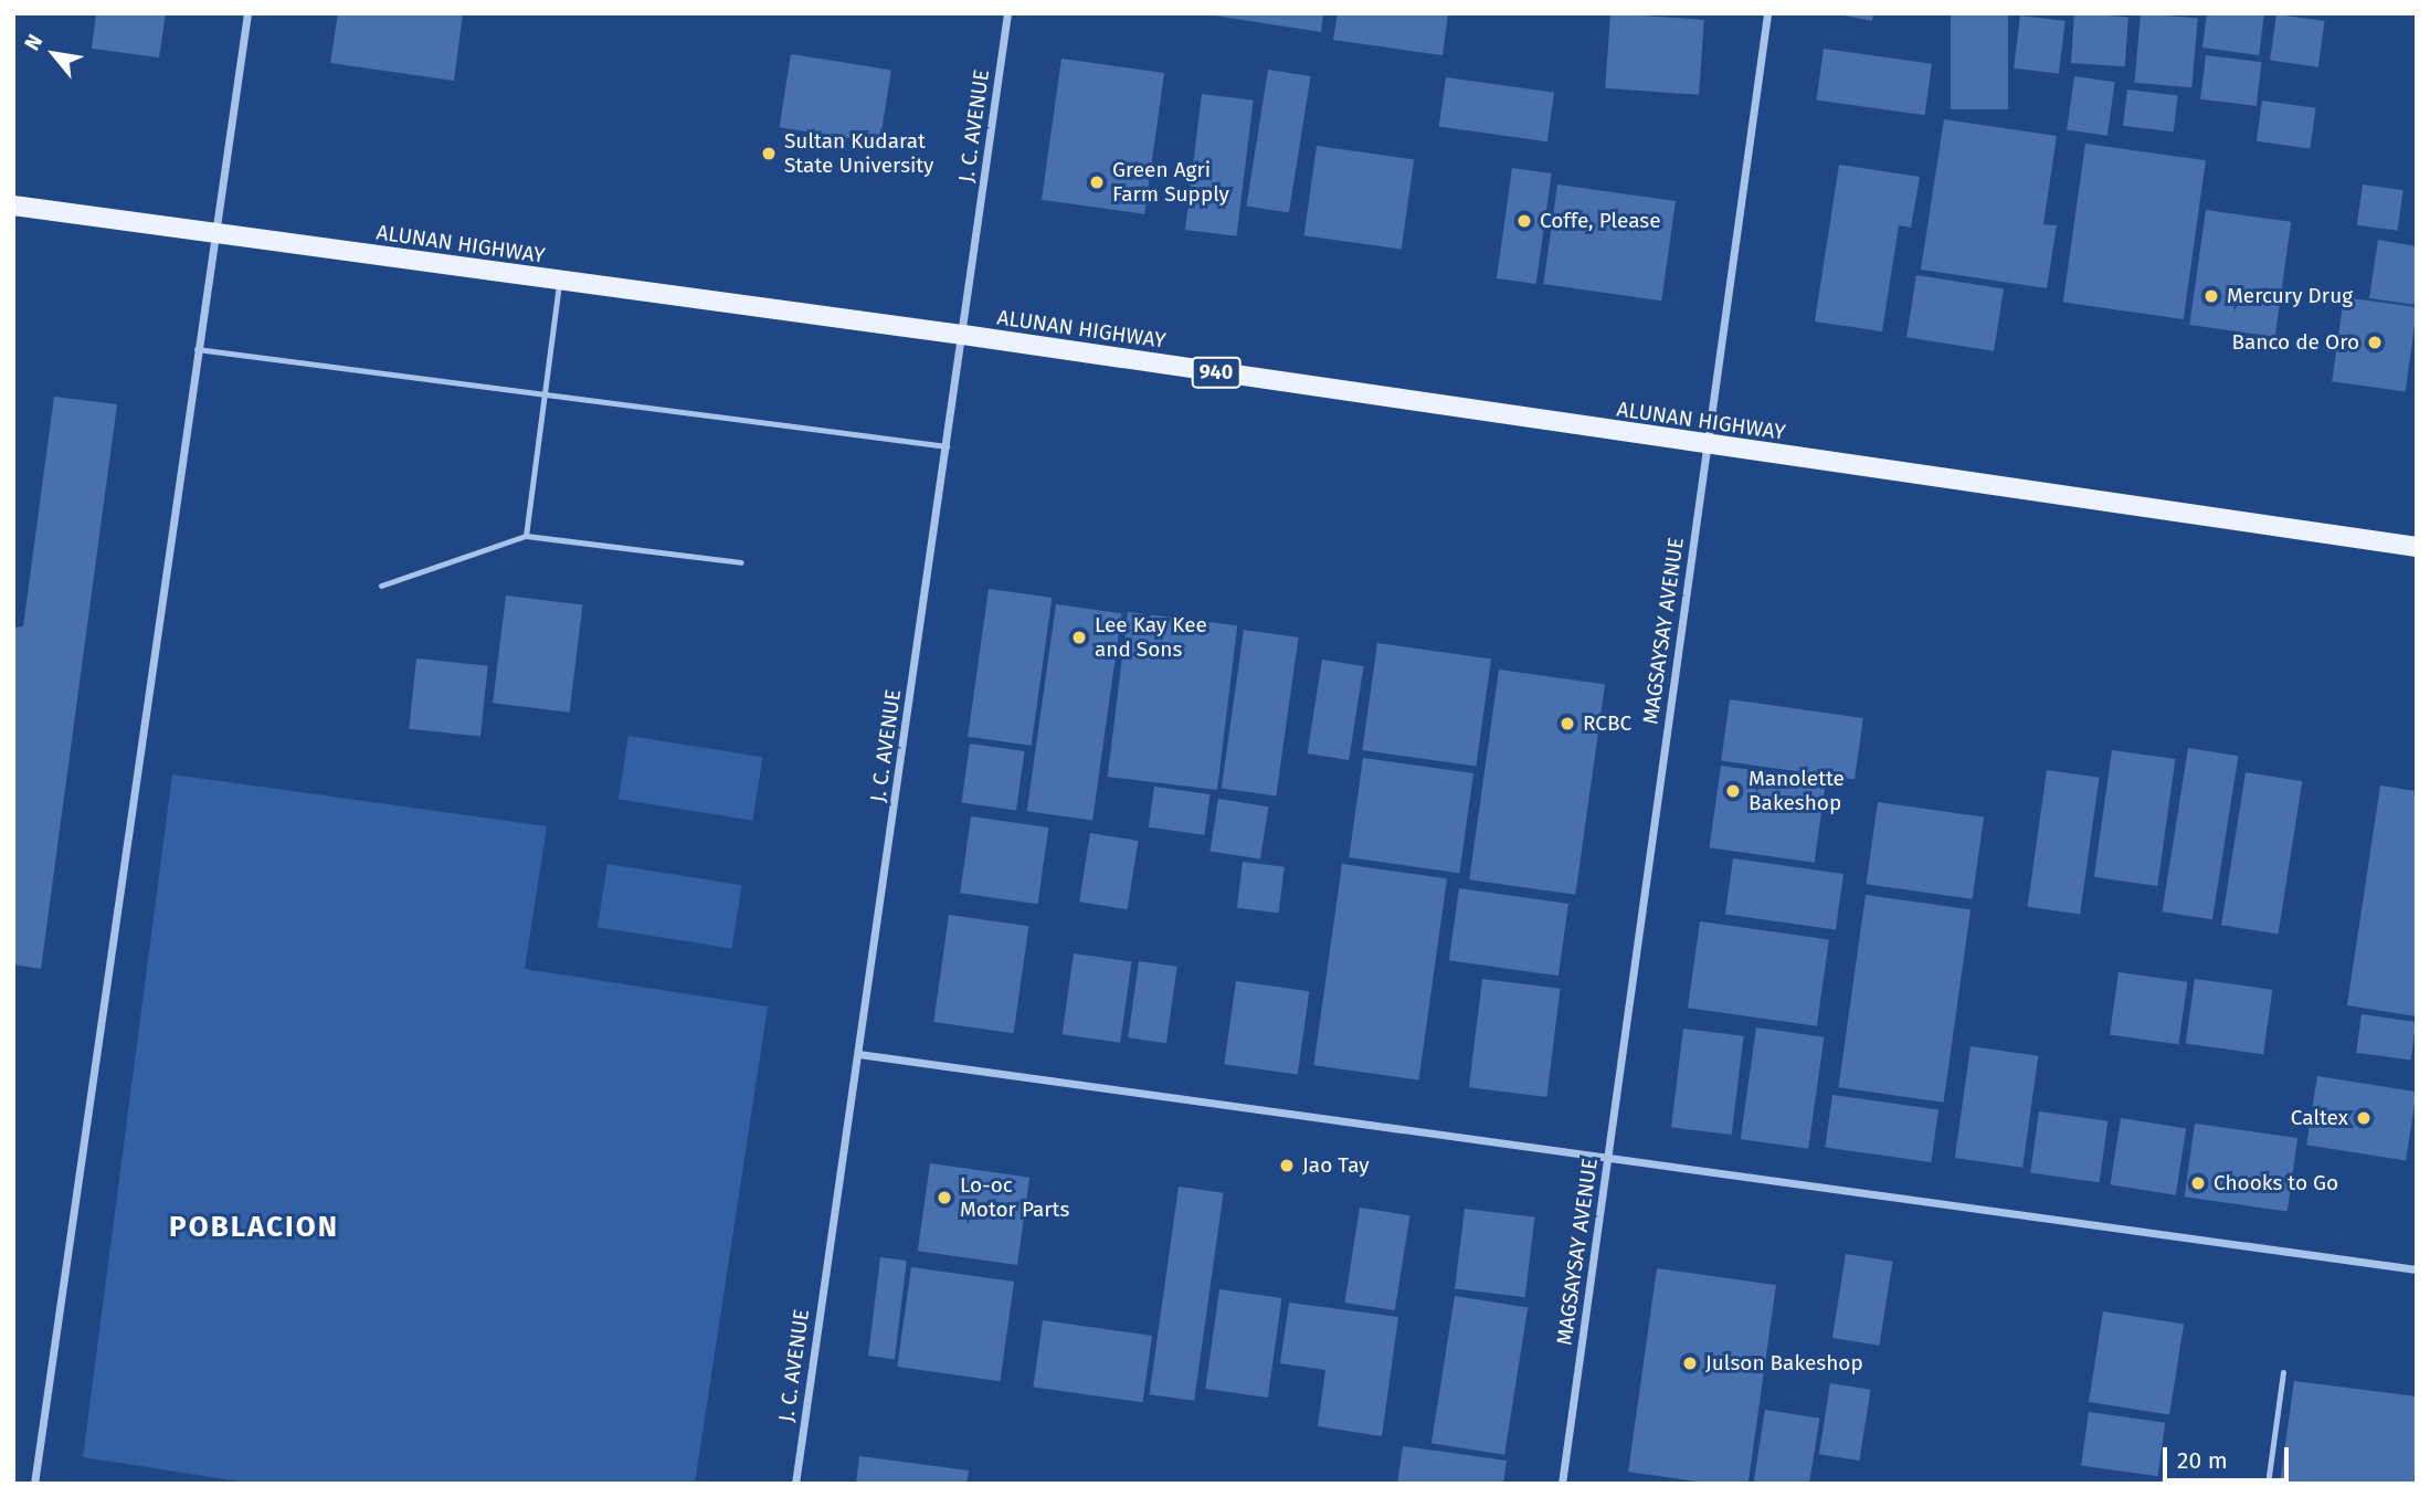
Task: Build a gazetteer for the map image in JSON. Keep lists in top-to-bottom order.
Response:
{
  "streets": {
    "main road": ["ALUNAN HIGHWAY", "940"],
    "street": ["J. C. AVENUE", "MAGSAYSAY AVENUE"]
  },
  "crossings": [
    ["J. C. AVENUE", "ALUNAN HIGHWAY"],
    ["ALUNAN HIGHWAY", "MAGSAYSAY AVENUE"]
  ],
  "districts": ["POBLACION"],
  "places": [
    "Sultan Kudarat State University",
    "Green Agri Farm Supply",
    "Coffe, Please",
    "Mercury Drug",
    "Banco de Oro",
    "Lee Kay Kee and Sons",
    "RCBC",
    "Manolette Bakeshop",
    "Caltex",
    "Jao Tay",
    "Chooks to Go",
    "Lo-oc Motor Parts",
    "Julson Bakeshop"
  ],
  "scale_bar": "20 m",
  "north": "top left"
}
